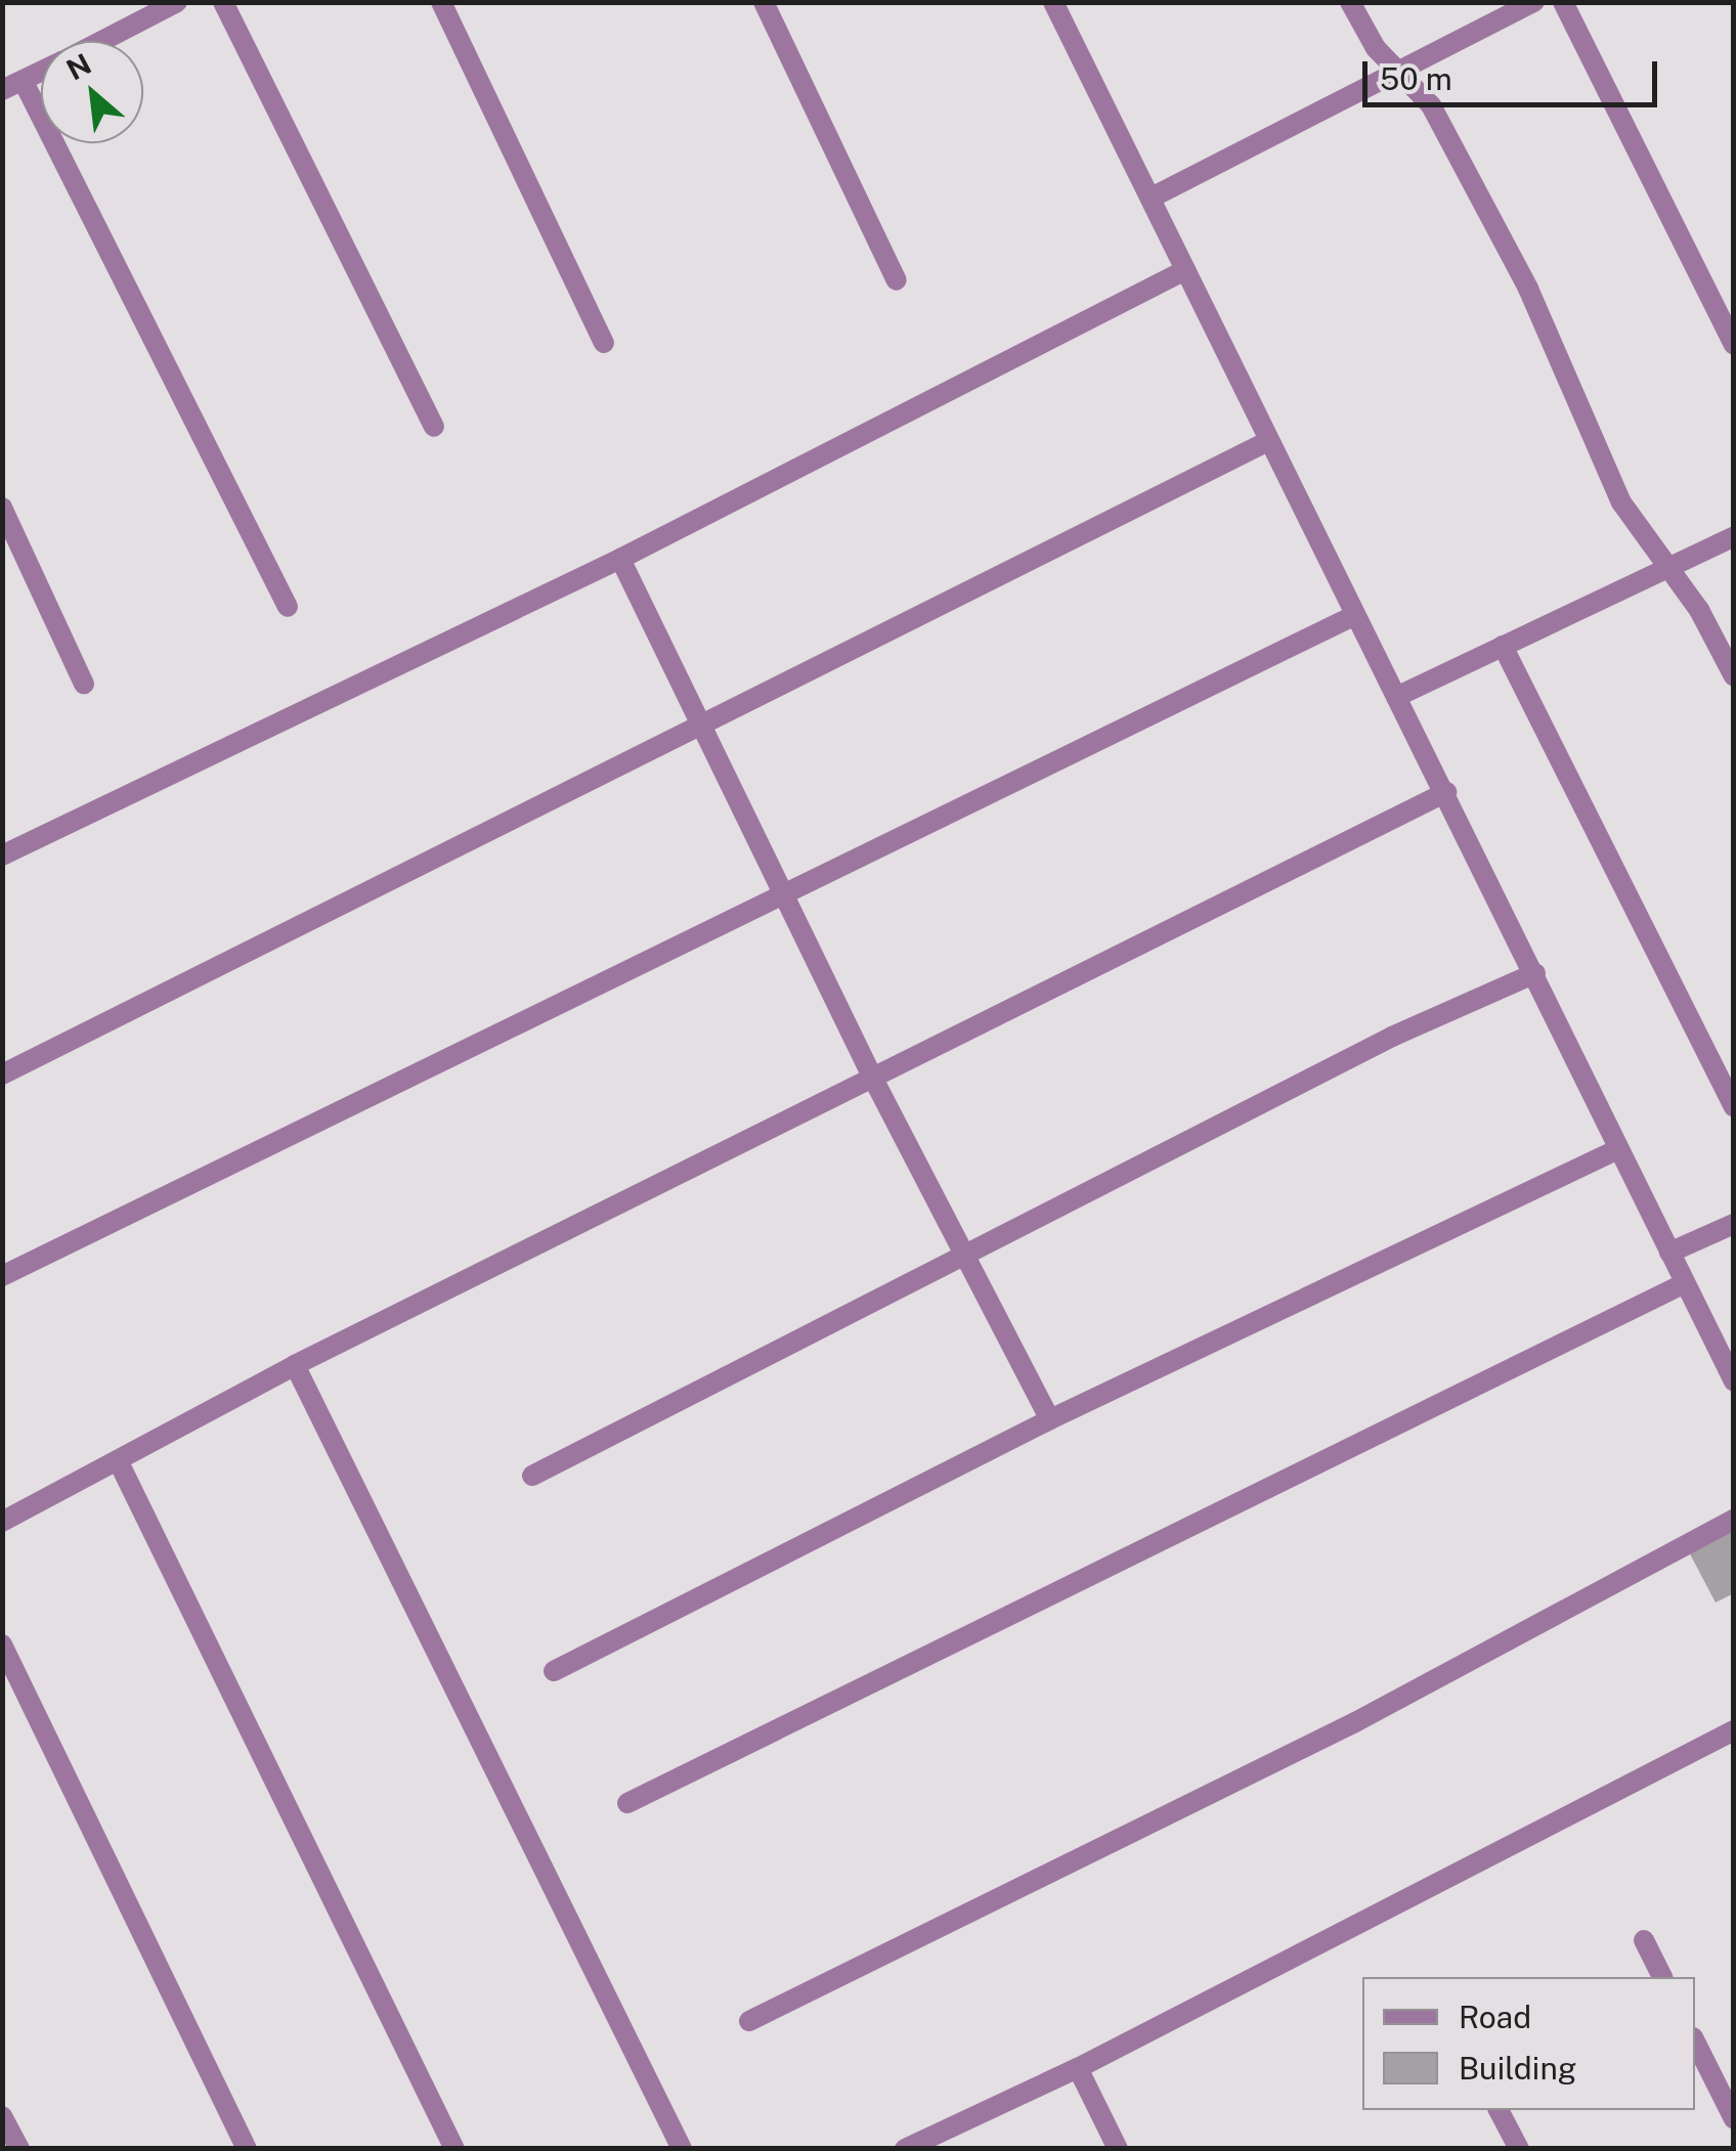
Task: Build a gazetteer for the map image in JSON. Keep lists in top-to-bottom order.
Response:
{
  "legend": ["Road", "Building"],
  "scale_bar": "50 m",
  "north": "top left"
}
